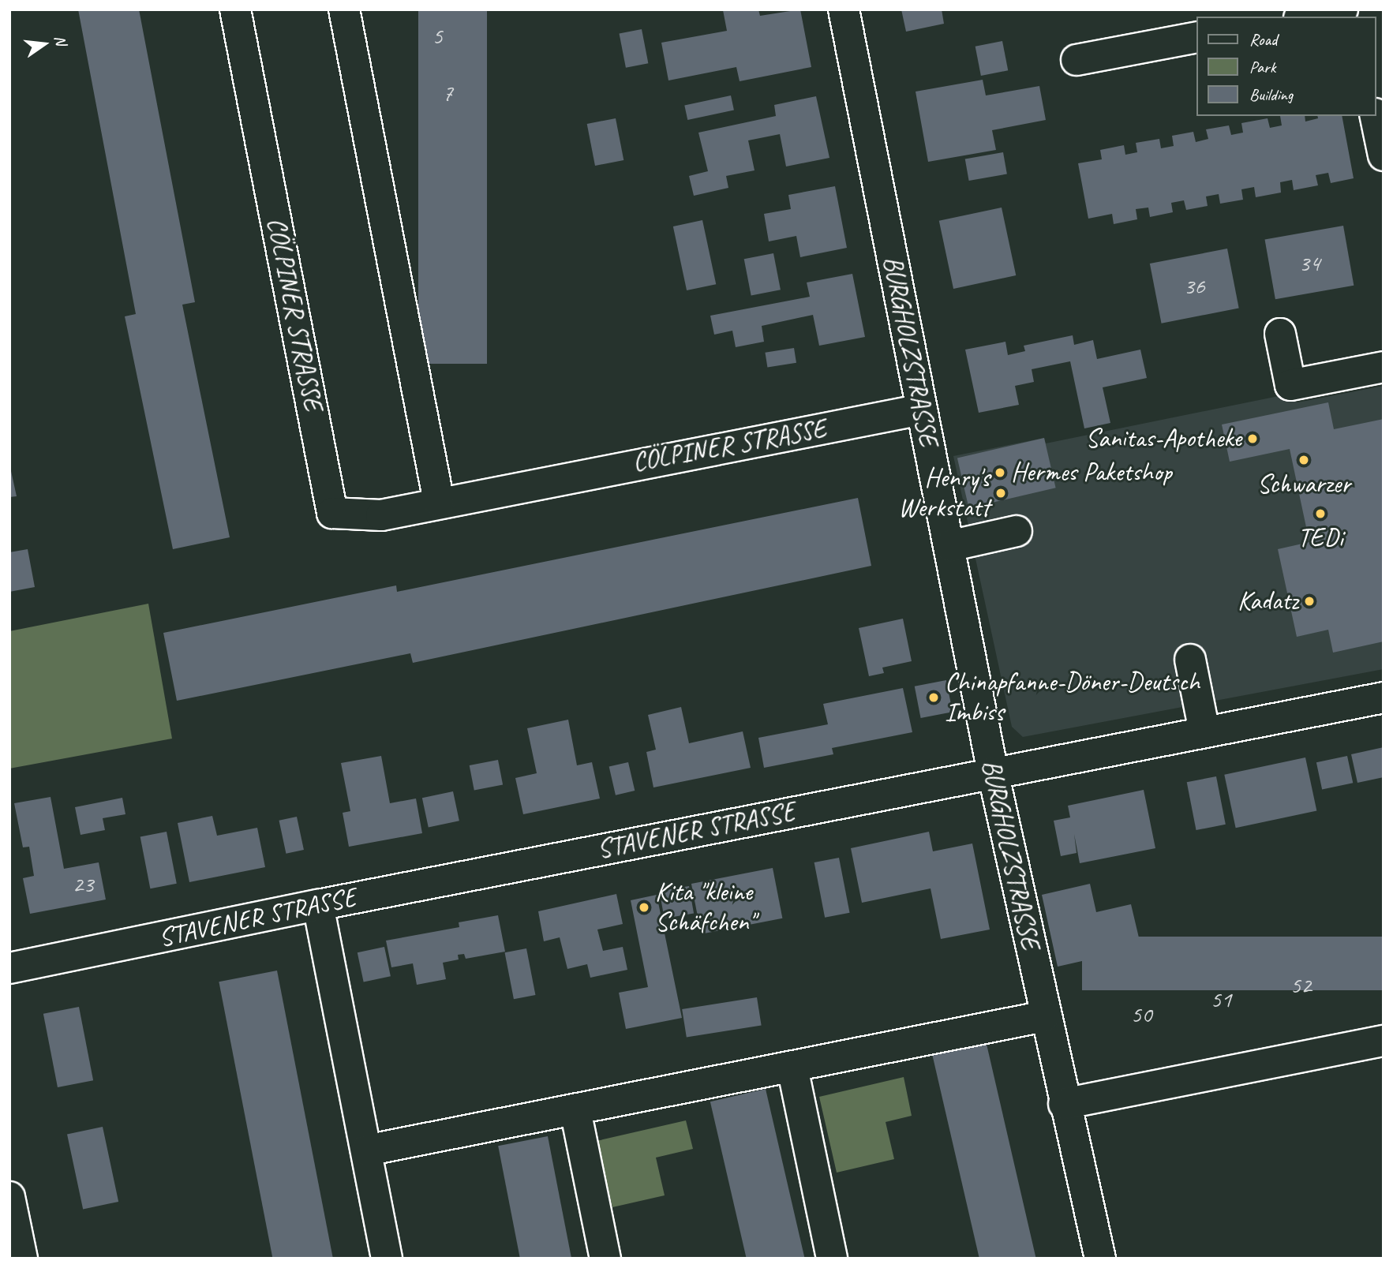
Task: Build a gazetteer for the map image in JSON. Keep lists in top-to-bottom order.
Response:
{
  "streets": {
    "street": ["CÖLPINER STRASSE", "BURGHOLZSTRASSE", "STAVENER STRASSE"]
  },
  "crossings": [
    ["CÖLPINER STRASSE", "BURGHOLZSTRASSE"],
    ["BURGHOLZSTRASSE", "STAVENER STRASSE"]
  ],
  "places": [
    "Sanitas-Apotheke",
    "Schwarzer",
    "Hermes Paketshop",
    "Henry's Werkstatt",
    "TEDi",
    "Kadatz",
    "Chinapfanne-Döner-Deutsch Imbiss",
    "Kita \"kleine Schäfchen\""
  ],
  "house_numbers": [
    "5",
    "7",
    "34",
    "36",
    "23",
    "52",
    "51",
    "50"
  ],
  "legend": ["Road", "Park", "Building"],
  "north": "right"
}
